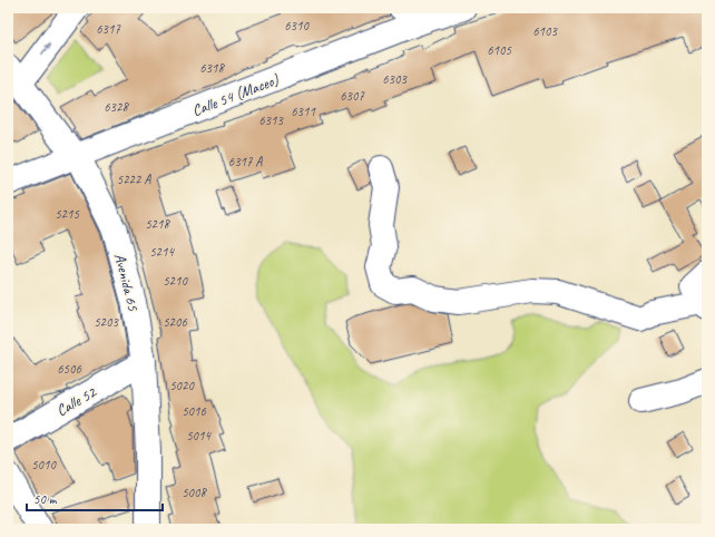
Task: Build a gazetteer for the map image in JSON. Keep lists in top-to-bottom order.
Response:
{
  "streets": {
    "street": ["Calle 54 (Maceo)", "Avenida 65", "Calle 52"]
  },
  "crossings": [
    ["Calle 54 (Maceo)", "Avenida 65"],
    ["Avenida 65", "Calle 52"]
  ],
  "house_numbers": [
    "6310",
    "6317",
    "6103",
    "6105",
    "6318",
    "6303",
    "6307",
    "6328",
    "6311",
    "6313",
    "6317 A",
    "5222 A",
    "5215",
    "5218",
    "5214",
    "5210",
    "5203",
    "5206",
    "6506",
    "5020",
    "5016",
    "5014",
    "5010",
    "5008"
  ],
  "scale_bar": "50 m"
}
